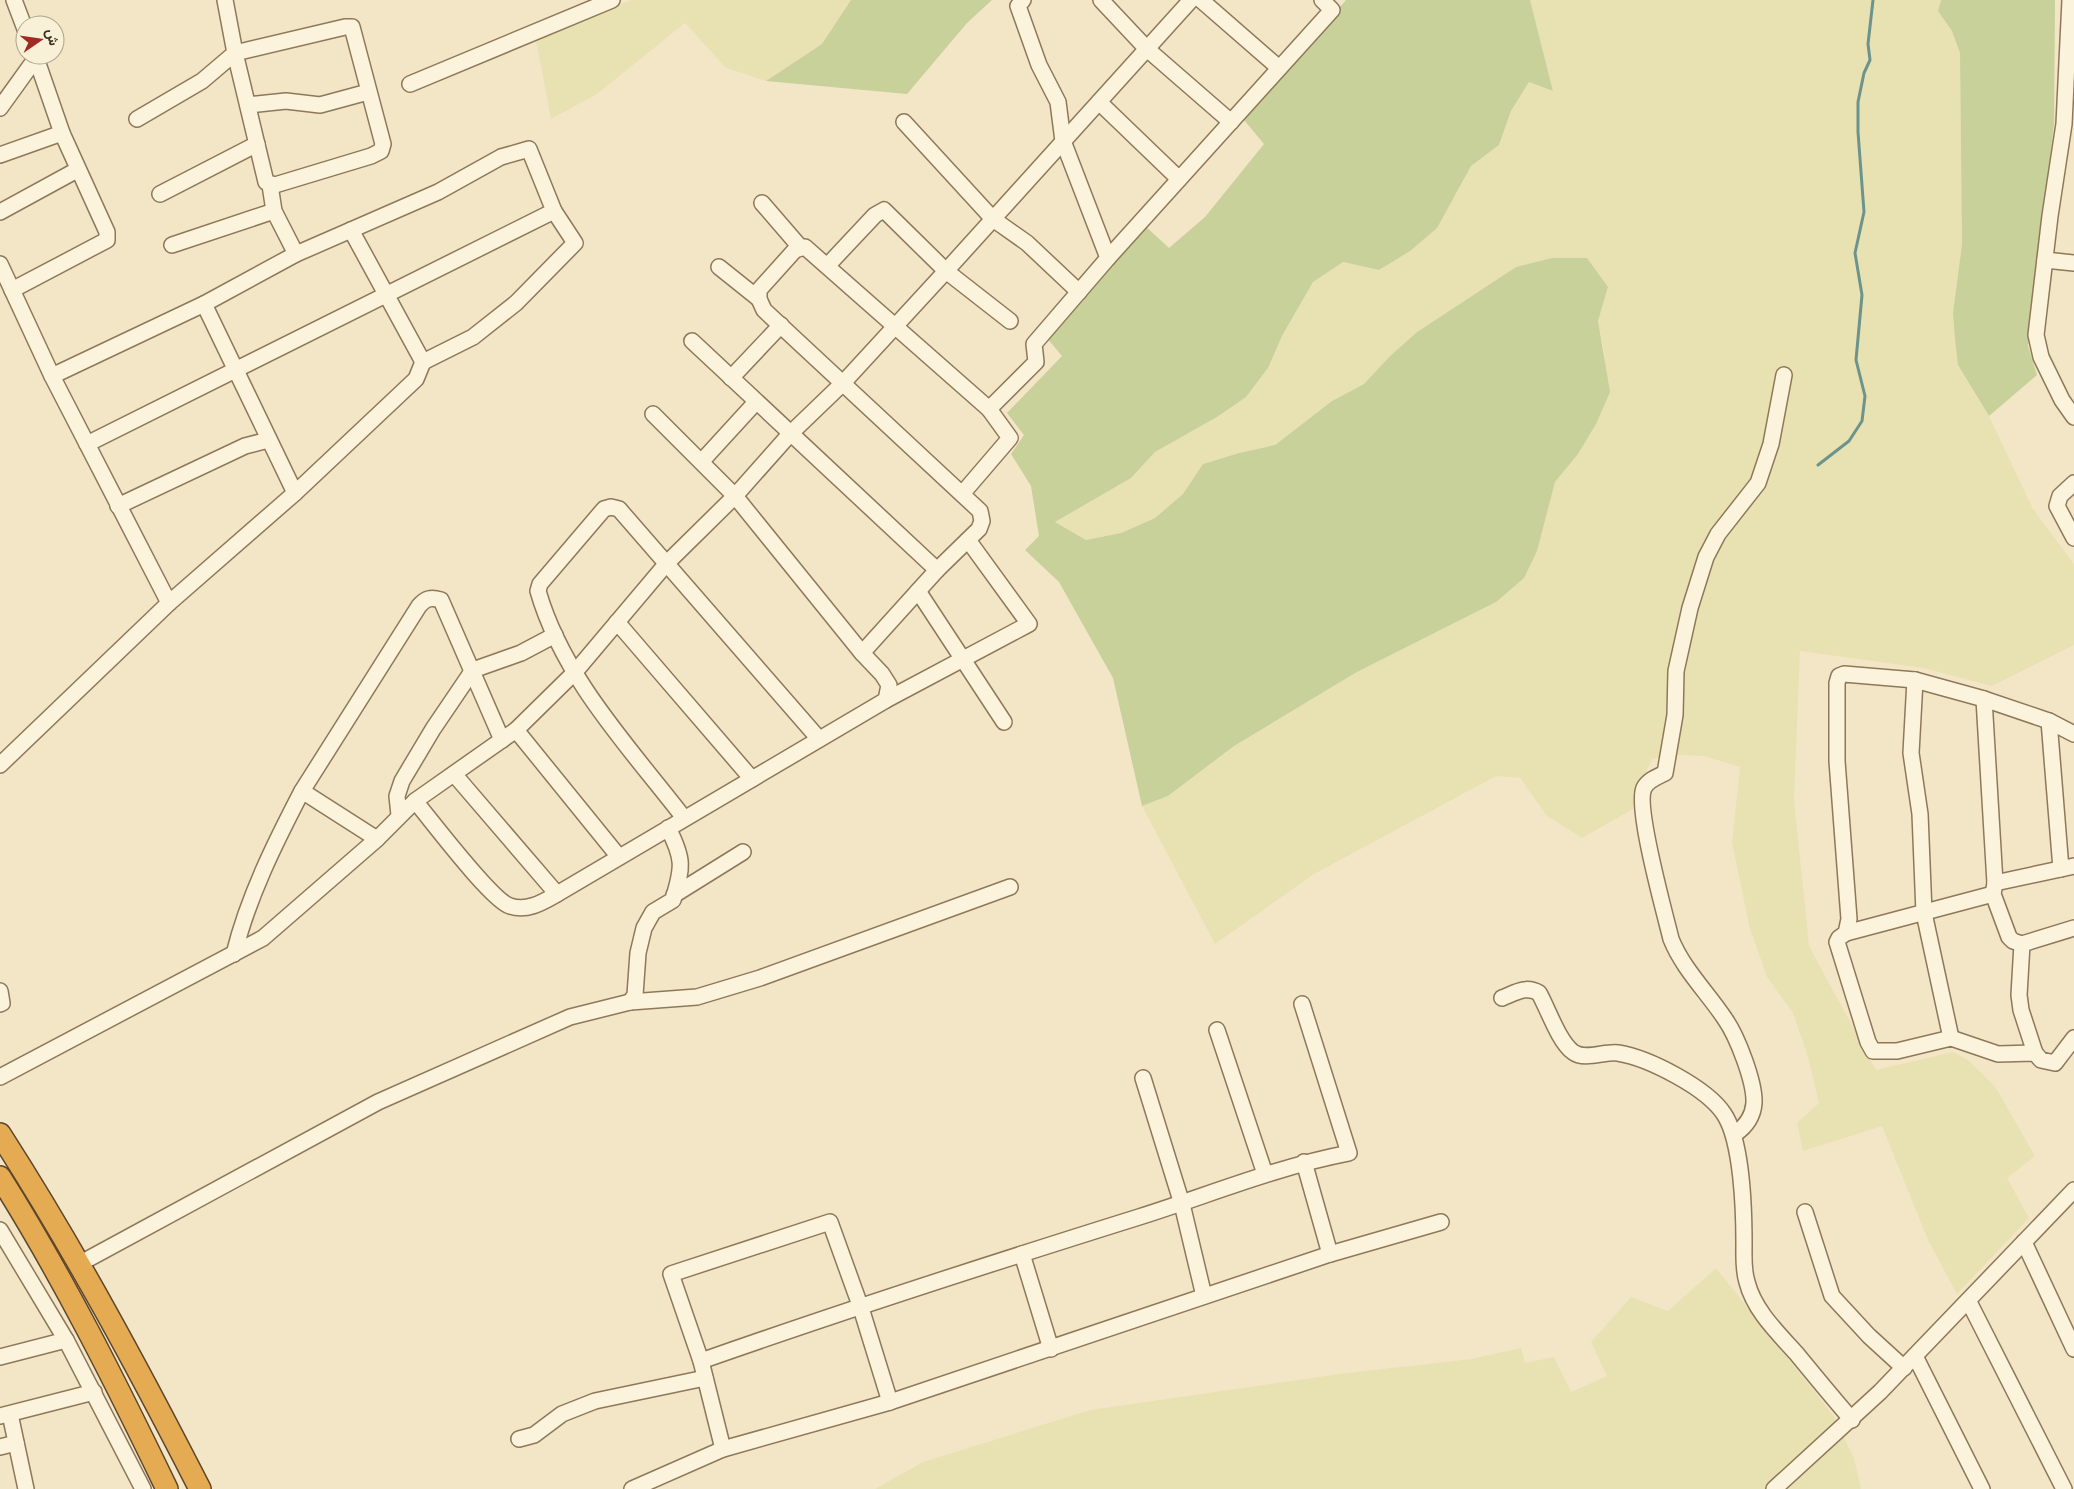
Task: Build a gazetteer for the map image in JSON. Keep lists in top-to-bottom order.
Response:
{
  "north": "right"
}
